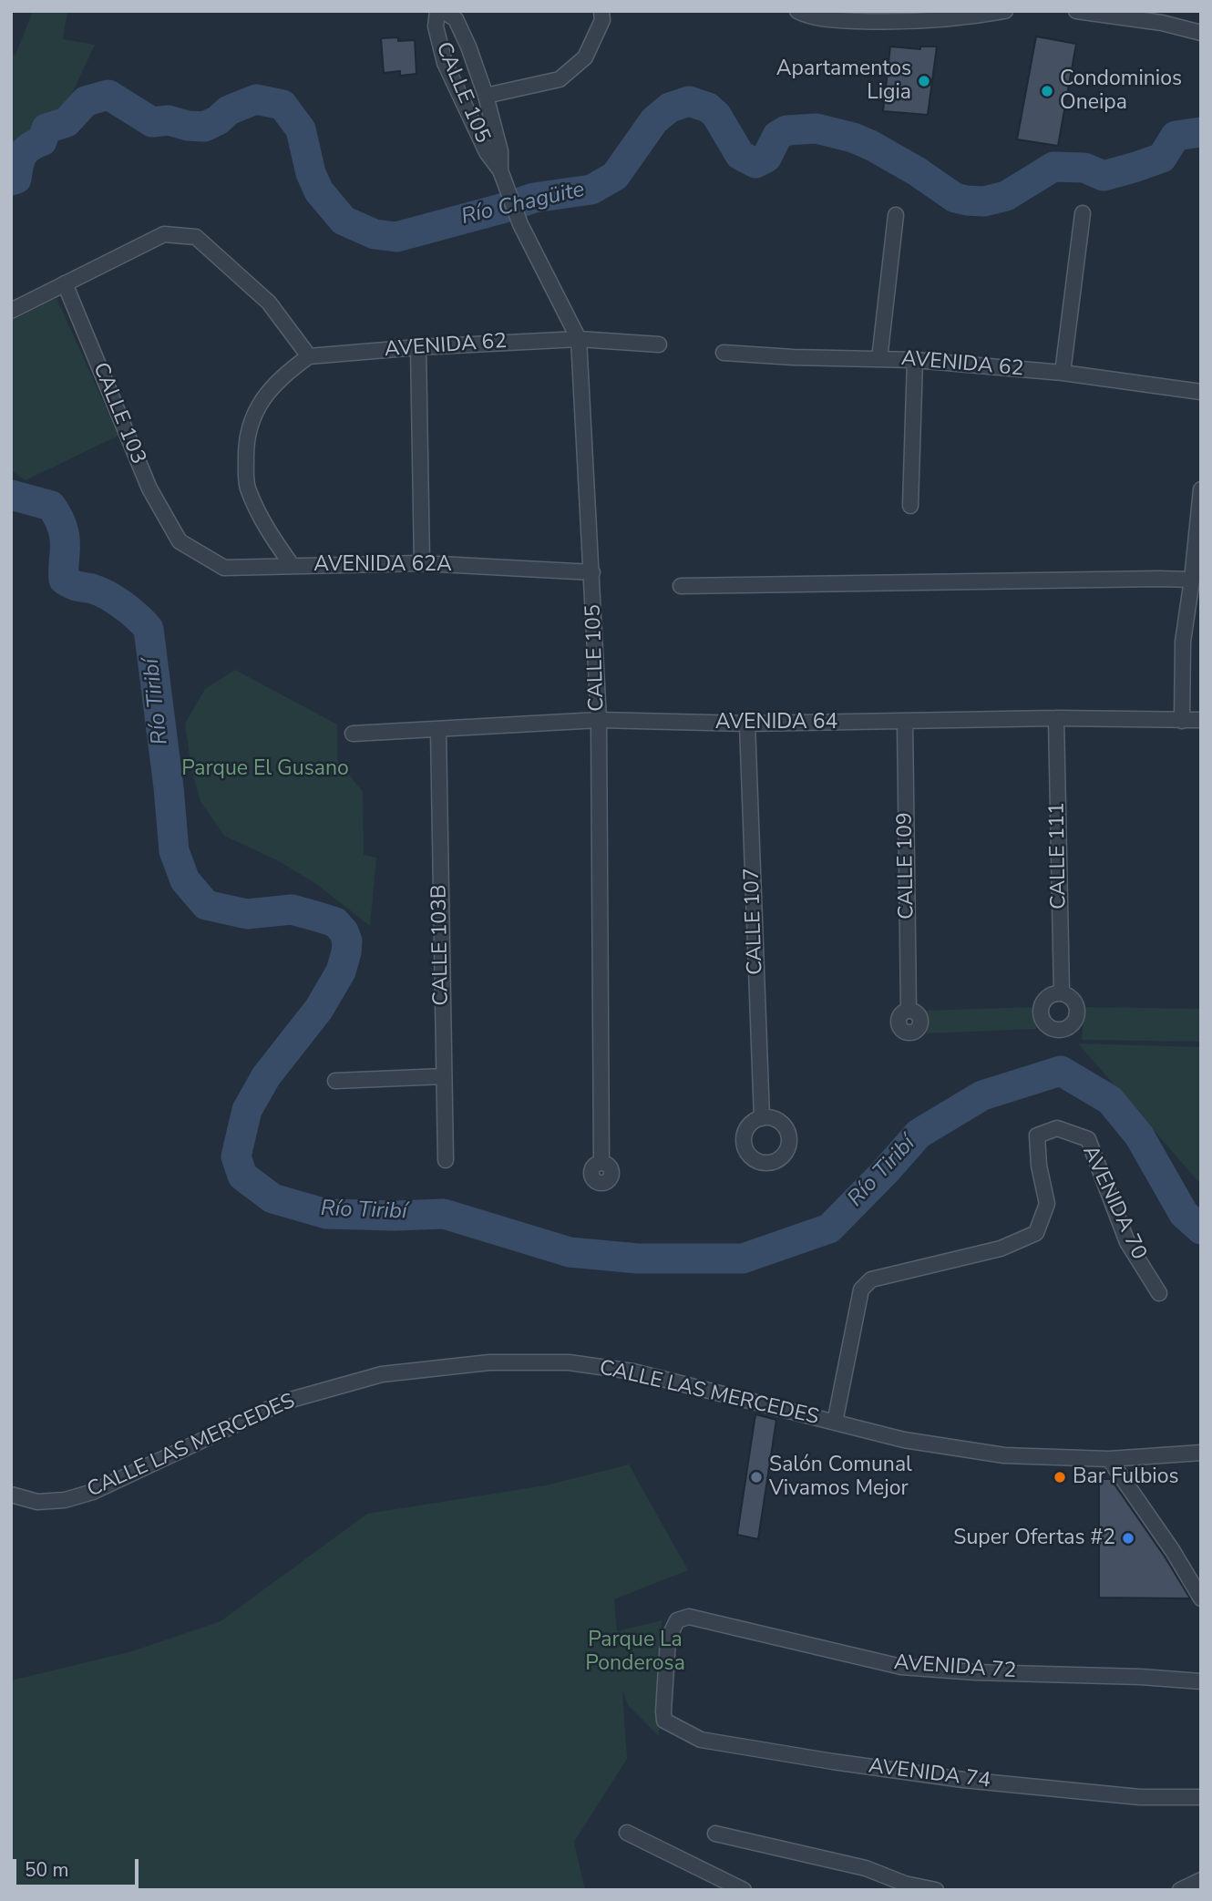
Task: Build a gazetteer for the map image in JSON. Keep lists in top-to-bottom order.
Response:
{
  "streets": {
    "street": [
      "CALLE 105",
      "AVENIDA 62",
      "CALLE 103",
      "AVENIDA 62A",
      "AVENIDA 64",
      "CALLE 111",
      "CALLE 109",
      "CALLE 107",
      "CALLE 103B",
      "AVENIDA 70",
      "CALLE LAS MERCEDES",
      "AVENIDA 72",
      "AVENIDA 74"
    ]
  },
  "crossings": [
    ["CALLE 105", "AVENIDA 62"],
    ["CALLE 105", "AVENIDA 62A"],
    ["CALLE 105", "AVENIDA 64"],
    ["CALLE 103", "AVENIDA 62A"],
    ["AVENIDA 64", "CALLE 111"],
    ["AVENIDA 64", "CALLE 109"],
    ["AVENIDA 64", "CALLE 107"],
    ["AVENIDA 64", "CALLE 103B"],
    ["AVENIDA 70", "CALLE LAS MERCEDES"],
    ["AVENIDA 72", "AVENIDA 74"]
  ],
  "water": ["Río Chagüite", "Río Tiribí"],
  "parks": ["Parque El Gusano", "Parque La Ponderosa"],
  "places": [
    "Apartamentos Ligia",
    "Condominios Oneipa",
    "Salón Comunal Vivamos Mejor",
    "Bar Fulbios",
    "Super Ofertas #2"
  ],
  "scale_bar": "50 m"
}
